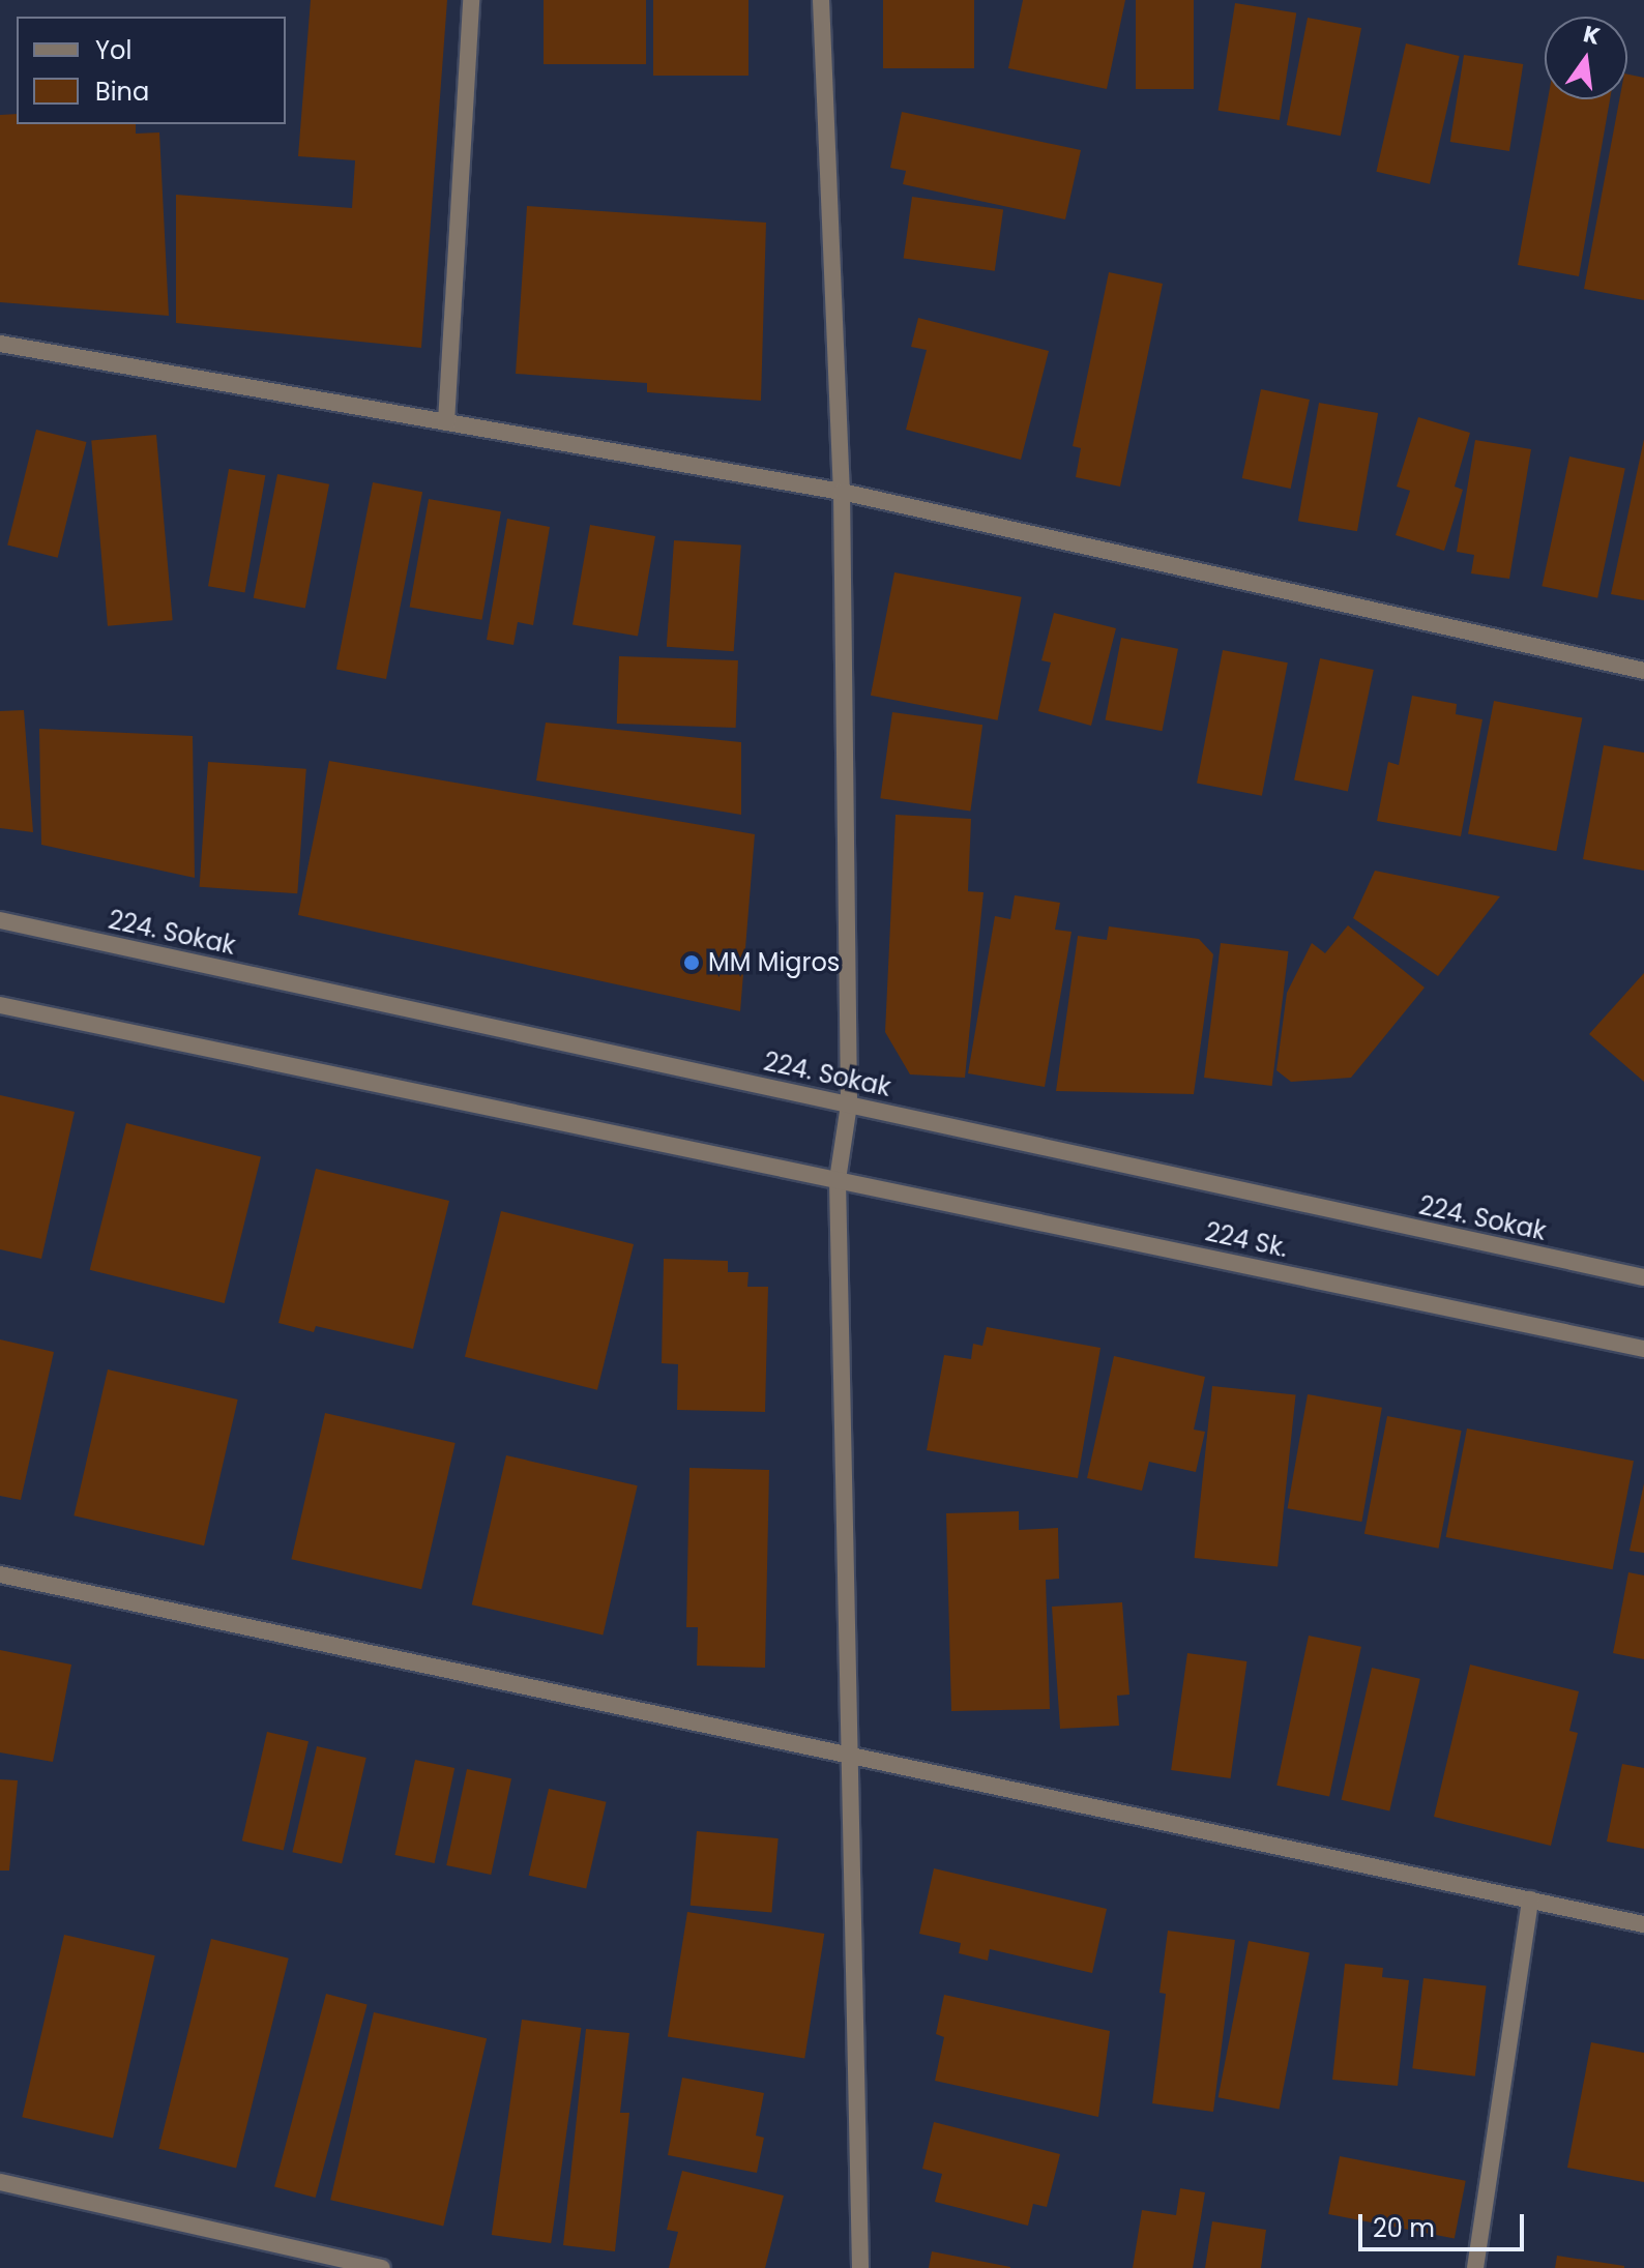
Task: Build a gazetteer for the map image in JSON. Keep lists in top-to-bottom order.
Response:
{
  "streets": {
    "street": ["224. Sokak", "224 Sk."]
  },
  "places": ["MM Migros"],
  "legend": ["Yol", "Bina"],
  "scale_bar": "20 m",
  "north": "top"
}
